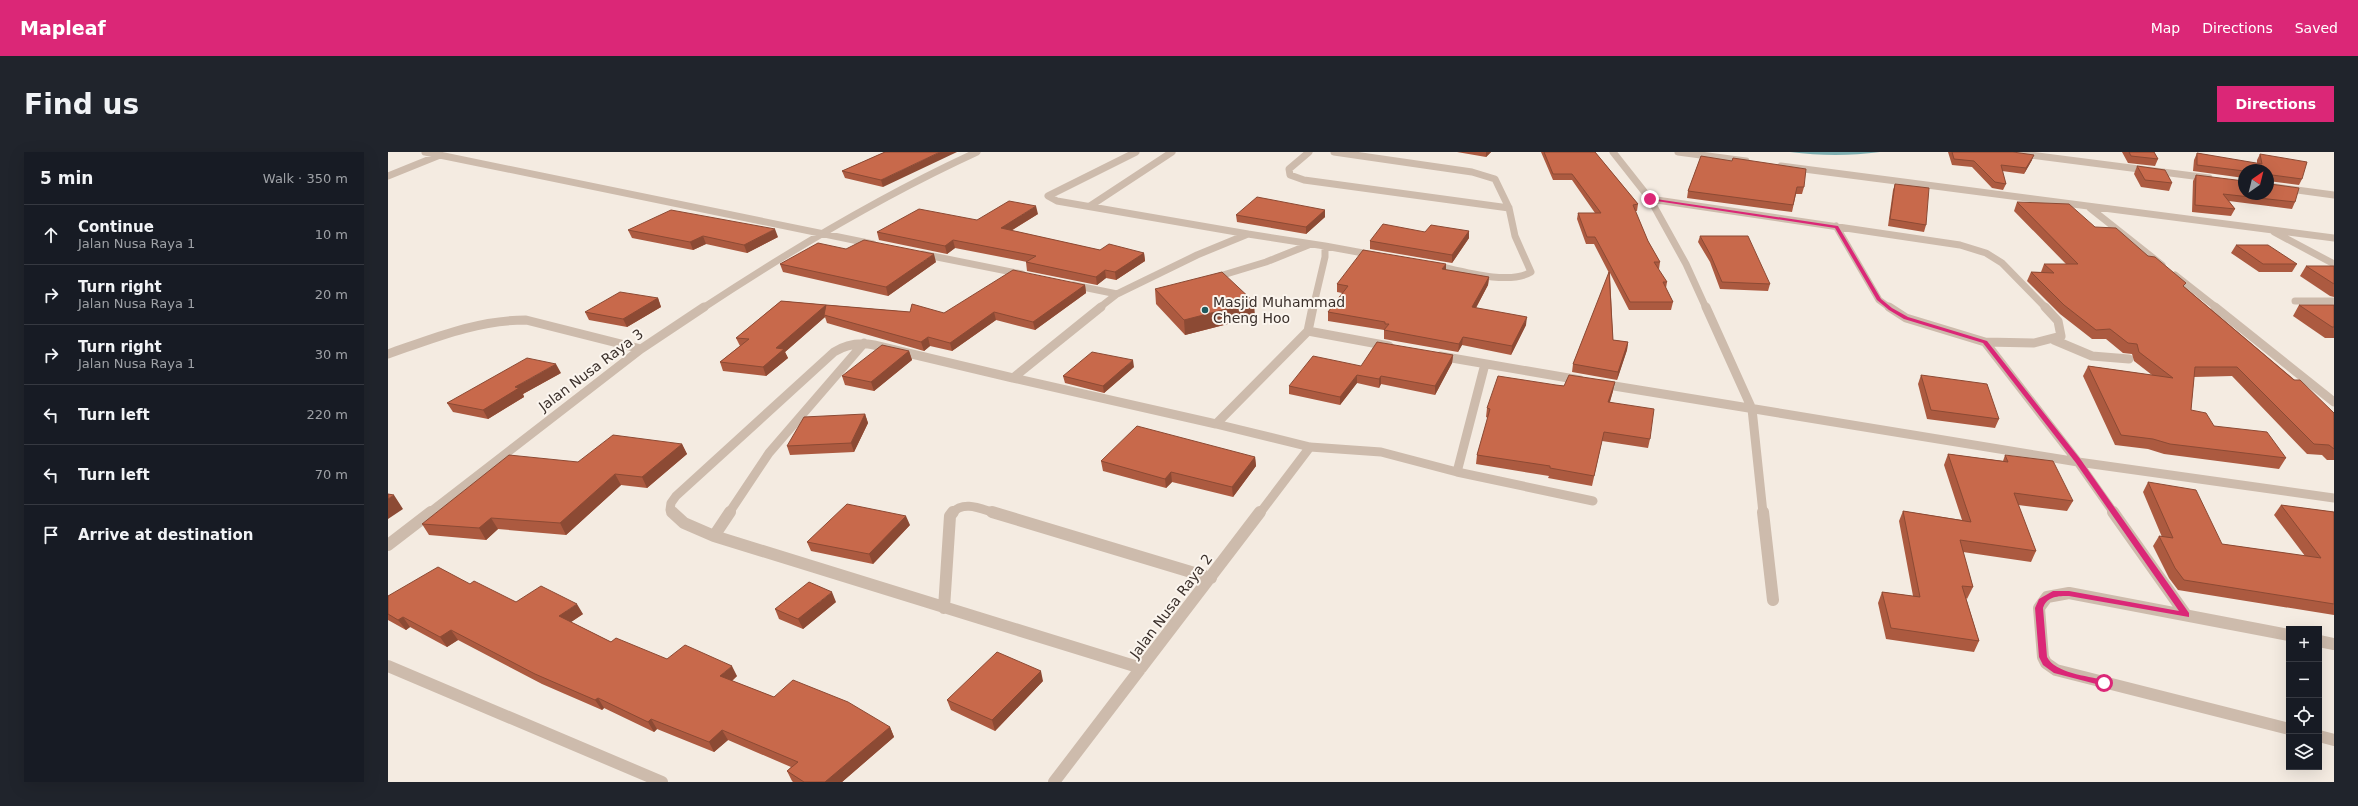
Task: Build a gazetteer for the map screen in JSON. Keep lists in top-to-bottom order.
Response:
{
  "streets": {
    "street": ["Jalan Nusa Raya 3", "Jalan Nusa Raya 2"]
  },
  "places": ["Masjid Muhammad Cheng Hoo"],
  "north": "top right",
  "page": {
    "header": "Mapleaf",
    "nav": ["Map", "Directions", "Saved"],
    "buttons": "Directions",
    "title": "Find us",
    "heading": ["5 min", "Walk · 350 m"],
    "list": [
      ["Continue", "Jalan Nusa Raya 1", "10 m"],
      ["Turn right", "Jalan Nusa Raya 1", "20 m"],
      ["Turn right", "Jalan Nusa Raya 1", "30 m"],
      ["Turn left", "220 m"],
      ["Turn left", "70 m"],
      "Arrive at destination"
    ],
    "map_buttons": ["+", "−"]
  }
}
